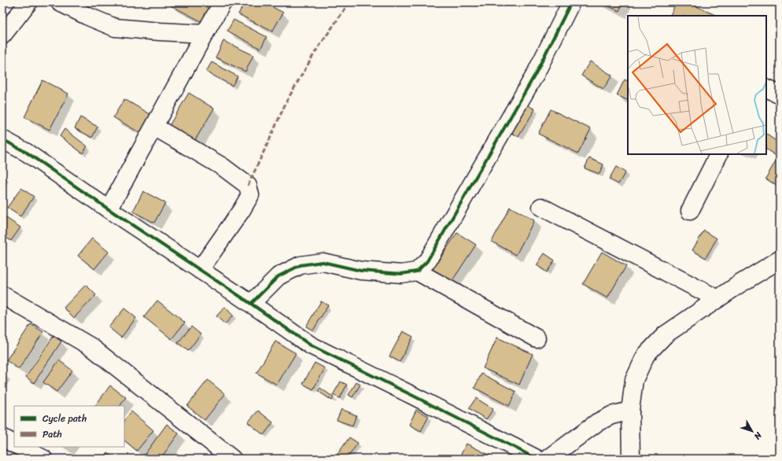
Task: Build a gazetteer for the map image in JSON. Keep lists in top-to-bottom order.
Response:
{
  "legend": ["Cycle path", "Path"],
  "north": "bottom right"
}
